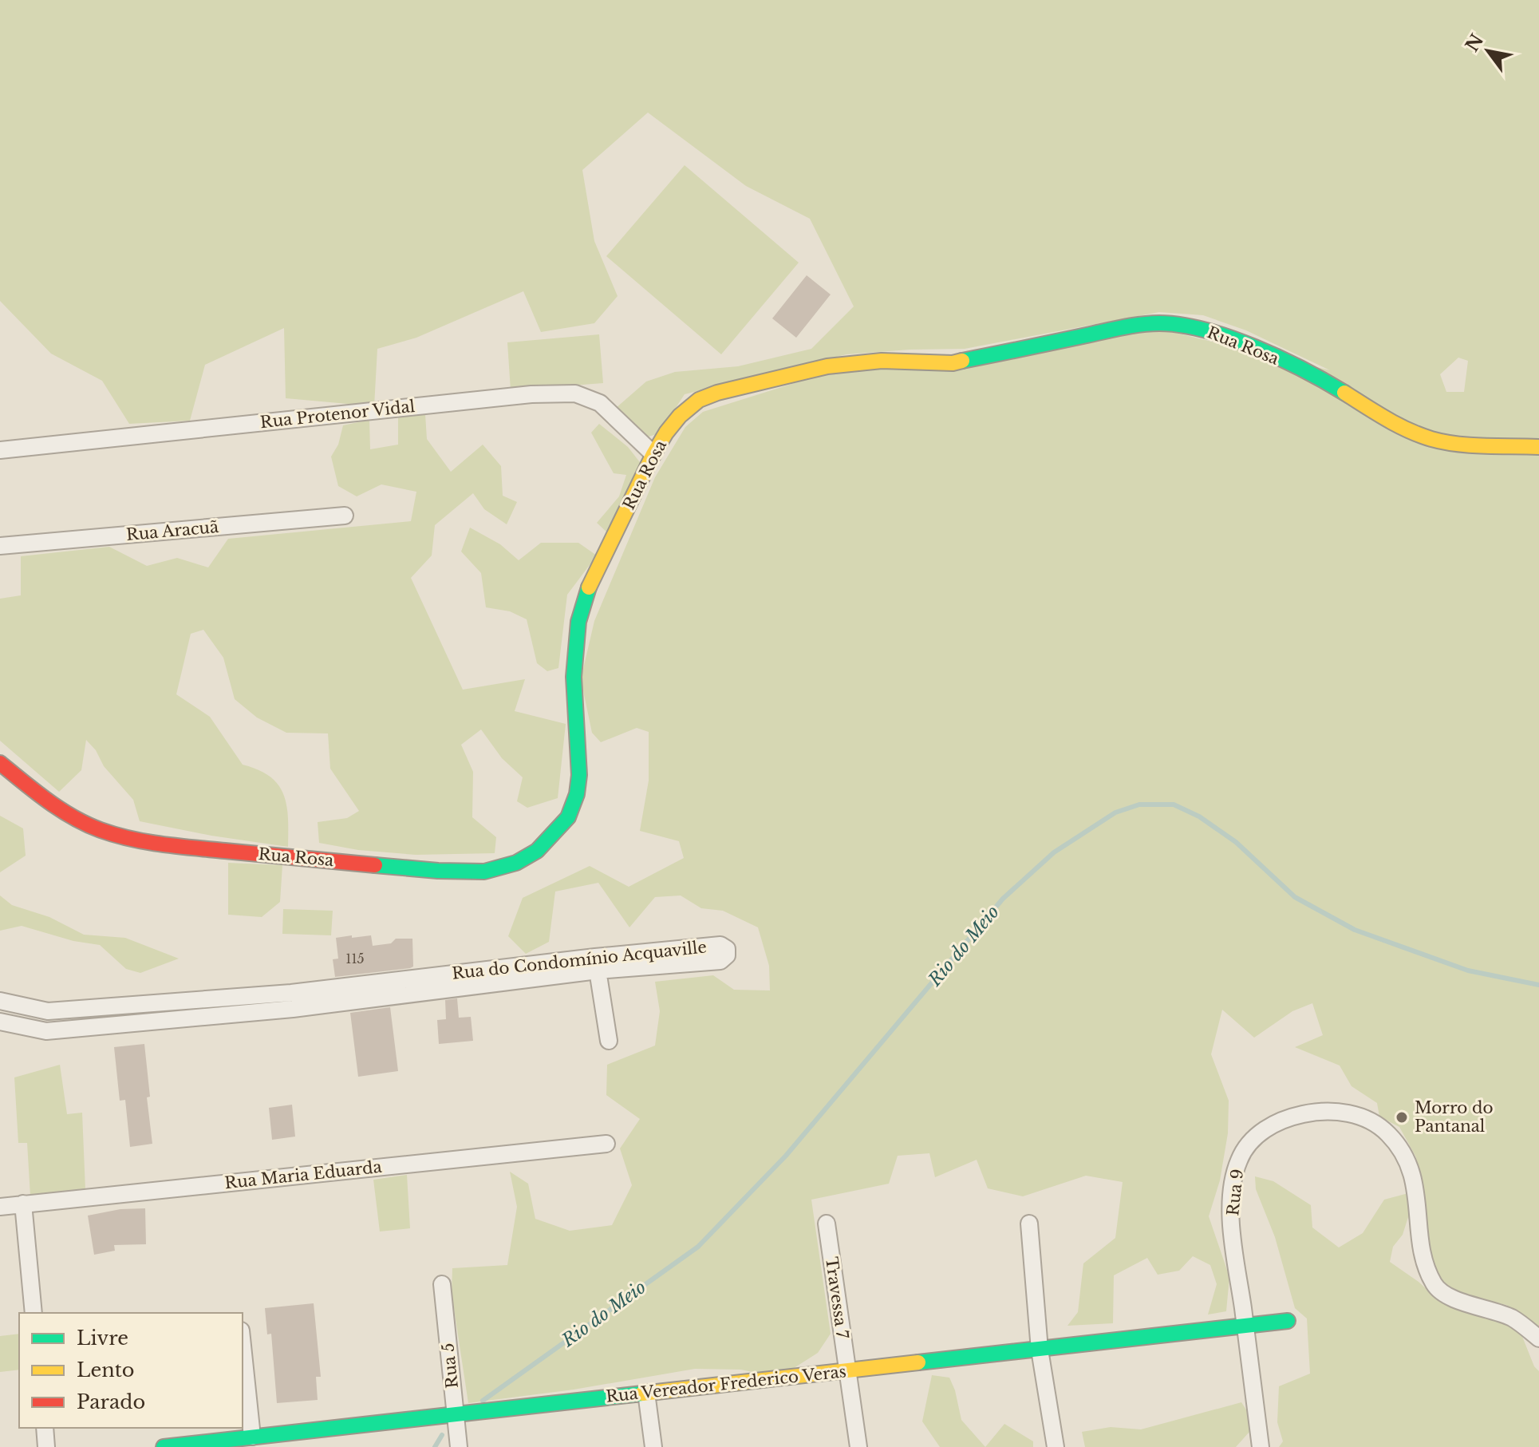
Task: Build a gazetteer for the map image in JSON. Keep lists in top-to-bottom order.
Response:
{
  "streets": {
    "street": [
      "Rua Rosa",
      "Rua Protenor Vidal",
      "Rua Aracuã",
      "Rua do Condomínio Acquaville",
      "Rua Maria Eduarda",
      "Rua 9",
      "Travessa 7",
      "Rua 5",
      "Rua Vereador Frederico Veras"
    ]
  },
  "crossings": [
    ["Rua Rosa", "Rua Protenor Vidal"],
    ["Rua 9", "Rua Vereador Frederico Veras"],
    ["Travessa 7", "Rua Vereador Frederico Veras"],
    ["Rua 5", "Rua Vereador Frederico Veras"]
  ],
  "water": ["Rio do Meio"],
  "places": ["Morro do Pantanal"],
  "house_numbers": ["115"],
  "legend": ["Livre", "Lento", "Parado"],
  "north": "top left"
}
